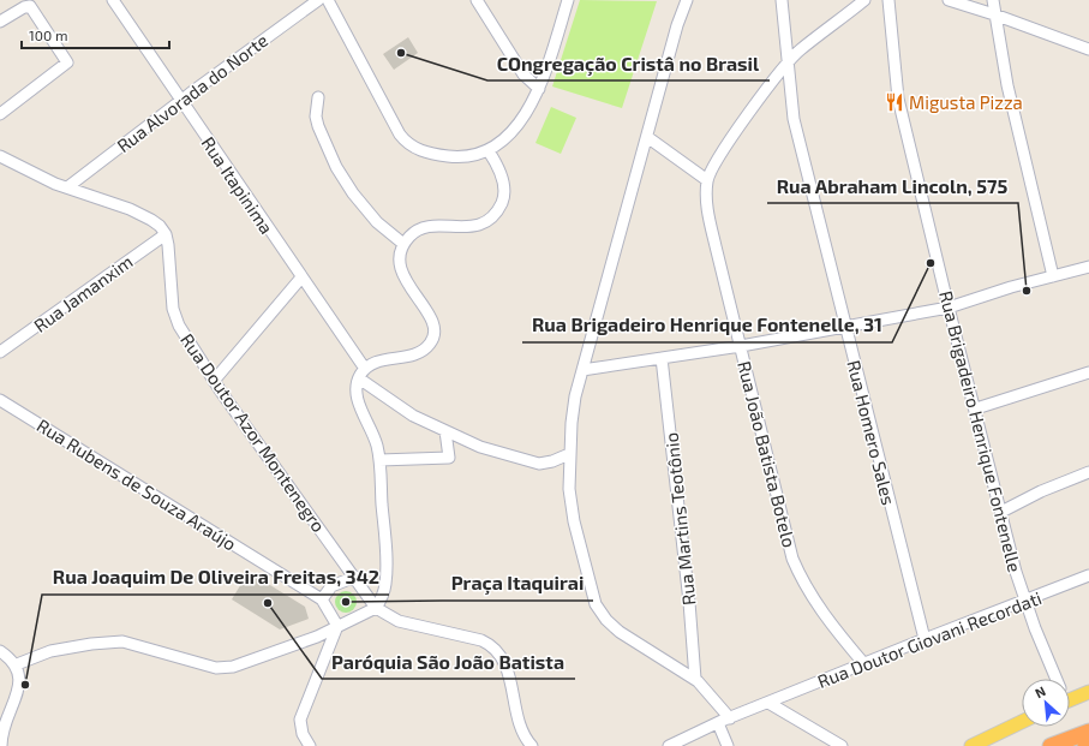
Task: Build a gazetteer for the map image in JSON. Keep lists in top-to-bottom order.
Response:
{
  "streets": {
    "street": [
      "Rua Alvorada do Norte",
      "Rua Itapinima",
      "Rua Jamanxim",
      "Rua Brigadeiro Henrique Fontenelle",
      "Rua Doutor Azor Montenegro",
      "Rua Homero Sales",
      "Rua João Batista Botelo",
      "Rua Rubens de Souza Araújo",
      "Rua Martins Teotônio",
      "Rua Doutor Giovani Recordati"
    ]
  },
  "crossings": [
    ["Rua Alvorada do Norte", "Rua Itapinima"],
    ["Rua Jamanxim", "Rua Doutor Azor Montenegro"],
    ["Rua Brigadeiro Henrique Fontenelle", "Rua Doutor Giovani Recordati"],
    ["Rua Homero Sales", "Rua João Batista Botelo"],
    ["Rua Homero Sales", "Rua Doutor Giovani Recordati"],
    ["Rua João Batista Botelo", "Rua Doutor Giovani Recordati"]
  ],
  "places": {
    "other": [
      "COngregação Cristâ no Brasil",
      "Rua Brigadeiro Henrique Fontenelle, 31",
      "Rua Abraham Lincoln, 575",
      "Praça Itaquirai",
      "Paróquia São João Batista",
      "Rua Joaquim De Oliveira Freitas, 342"
    ],
    "restaurant": ["Migusta Pizza"]
  },
  "scale_bar": "100 m",
  "north": "top left"
}
